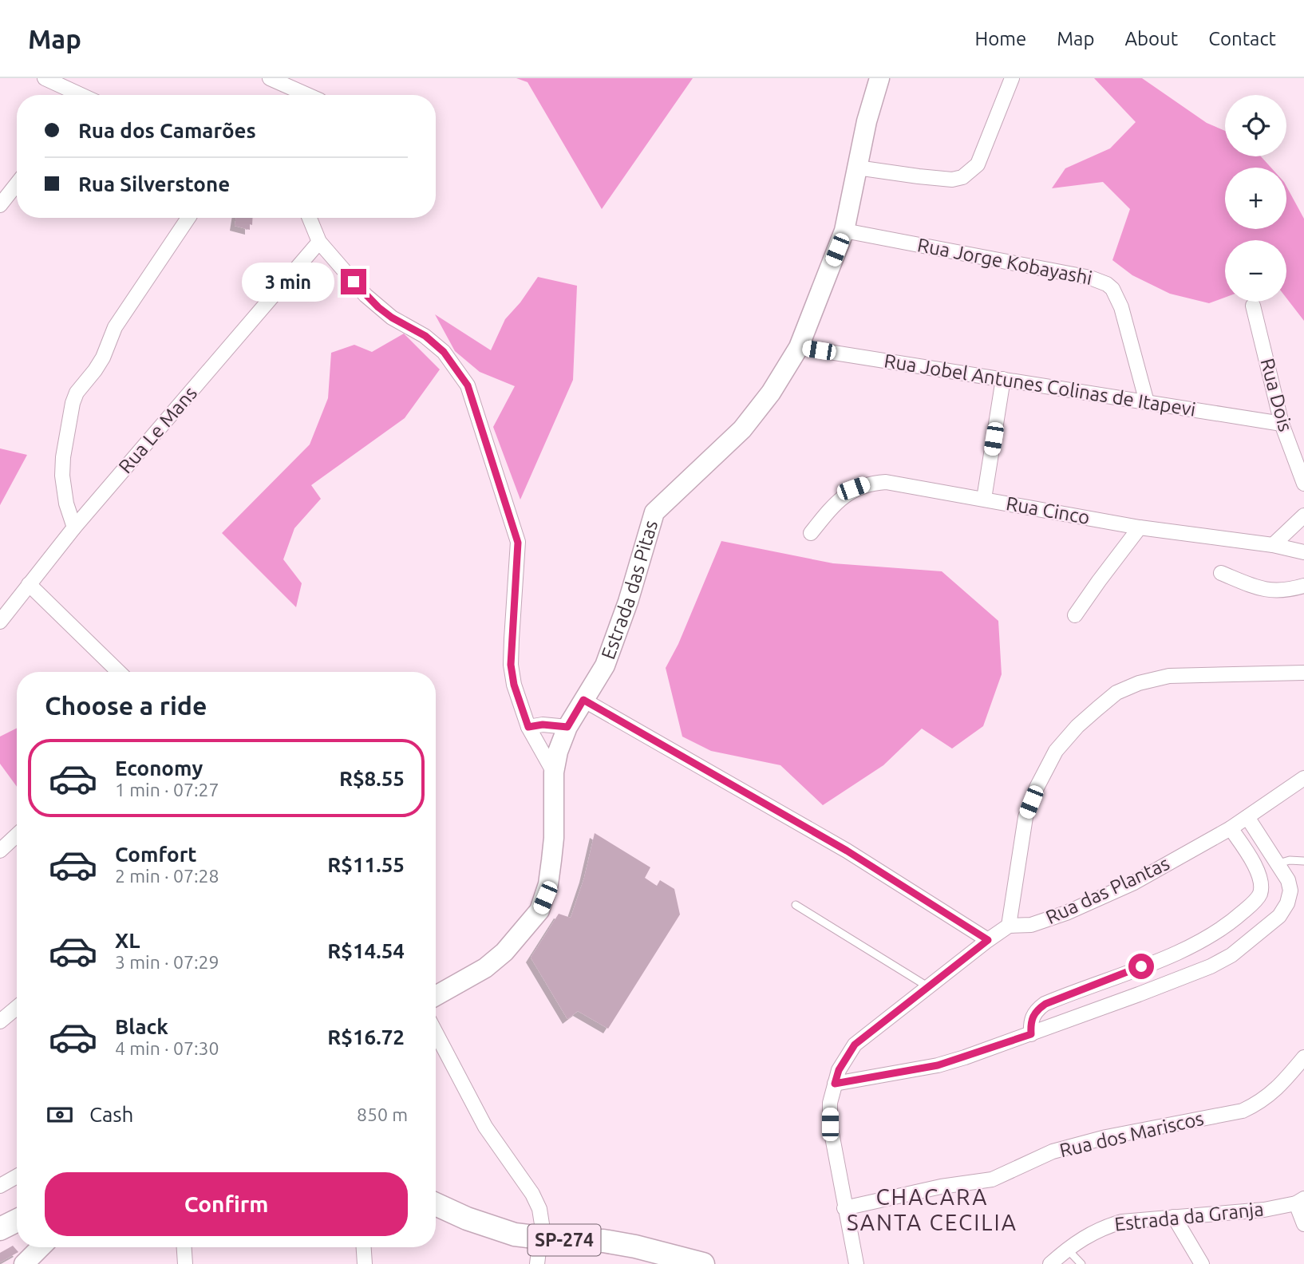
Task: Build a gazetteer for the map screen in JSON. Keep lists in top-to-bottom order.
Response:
{
  "streets": {
    "main road": ["SP-274"],
    "street": [
      "Rua Jorge Kobayashi",
      "Rua Jobel Antunes Colinas de Itapevi",
      "Rua Dois",
      "Rua Le Mans",
      "Rua Cinco",
      "Estrada das Pitas",
      "Rua das Plantas",
      "Rua dos Mariscos",
      "Estrada da Granja"
    ]
  },
  "crossings": [
    ["Rua Jorge Kobayashi", "Rua Jobel Antunes Colinas de Itapevi"],
    ["Rua Jorge Kobayashi", "Estrada das Pitas"],
    ["Rua Jobel Antunes Colinas de Itapevi", "Rua Dois"],
    ["Rua Jobel Antunes Colinas de Itapevi", "Estrada das Pitas"],
    ["Rua das Plantas", "Rua dos Mariscos"]
  ],
  "districts": ["CHACARA SANTA CECILIA"],
  "page": {
    "header": "Map",
    "nav": [
      "Home",
      "Map",
      "About",
      "Contact"
    ],
    "map_buttons": ["+", "−"],
    "banner": ["Rua dos Camarões", "Rua Silverstone"],
    "bubble": "3 min",
    "heading": "Choose a ride",
    "list": [
      {
        "name": "Economy",
        "note": "1 min · 07:27",
        "value": "R$8.55"
      },
      {
        "name": "Comfort",
        "note": "2 min · 07:28",
        "value": "R$11.55"
      },
      {
        "name": "XL",
        "note": "3 min · 07:29",
        "value": "R$14.54"
      },
      {
        "name": "Black",
        "note": "4 min · 07:30",
        "value": "R$16.72"
      }
    ],
    "pay": ["Cash", "850 m"],
    "buttons": "Confirm"
  }
}
